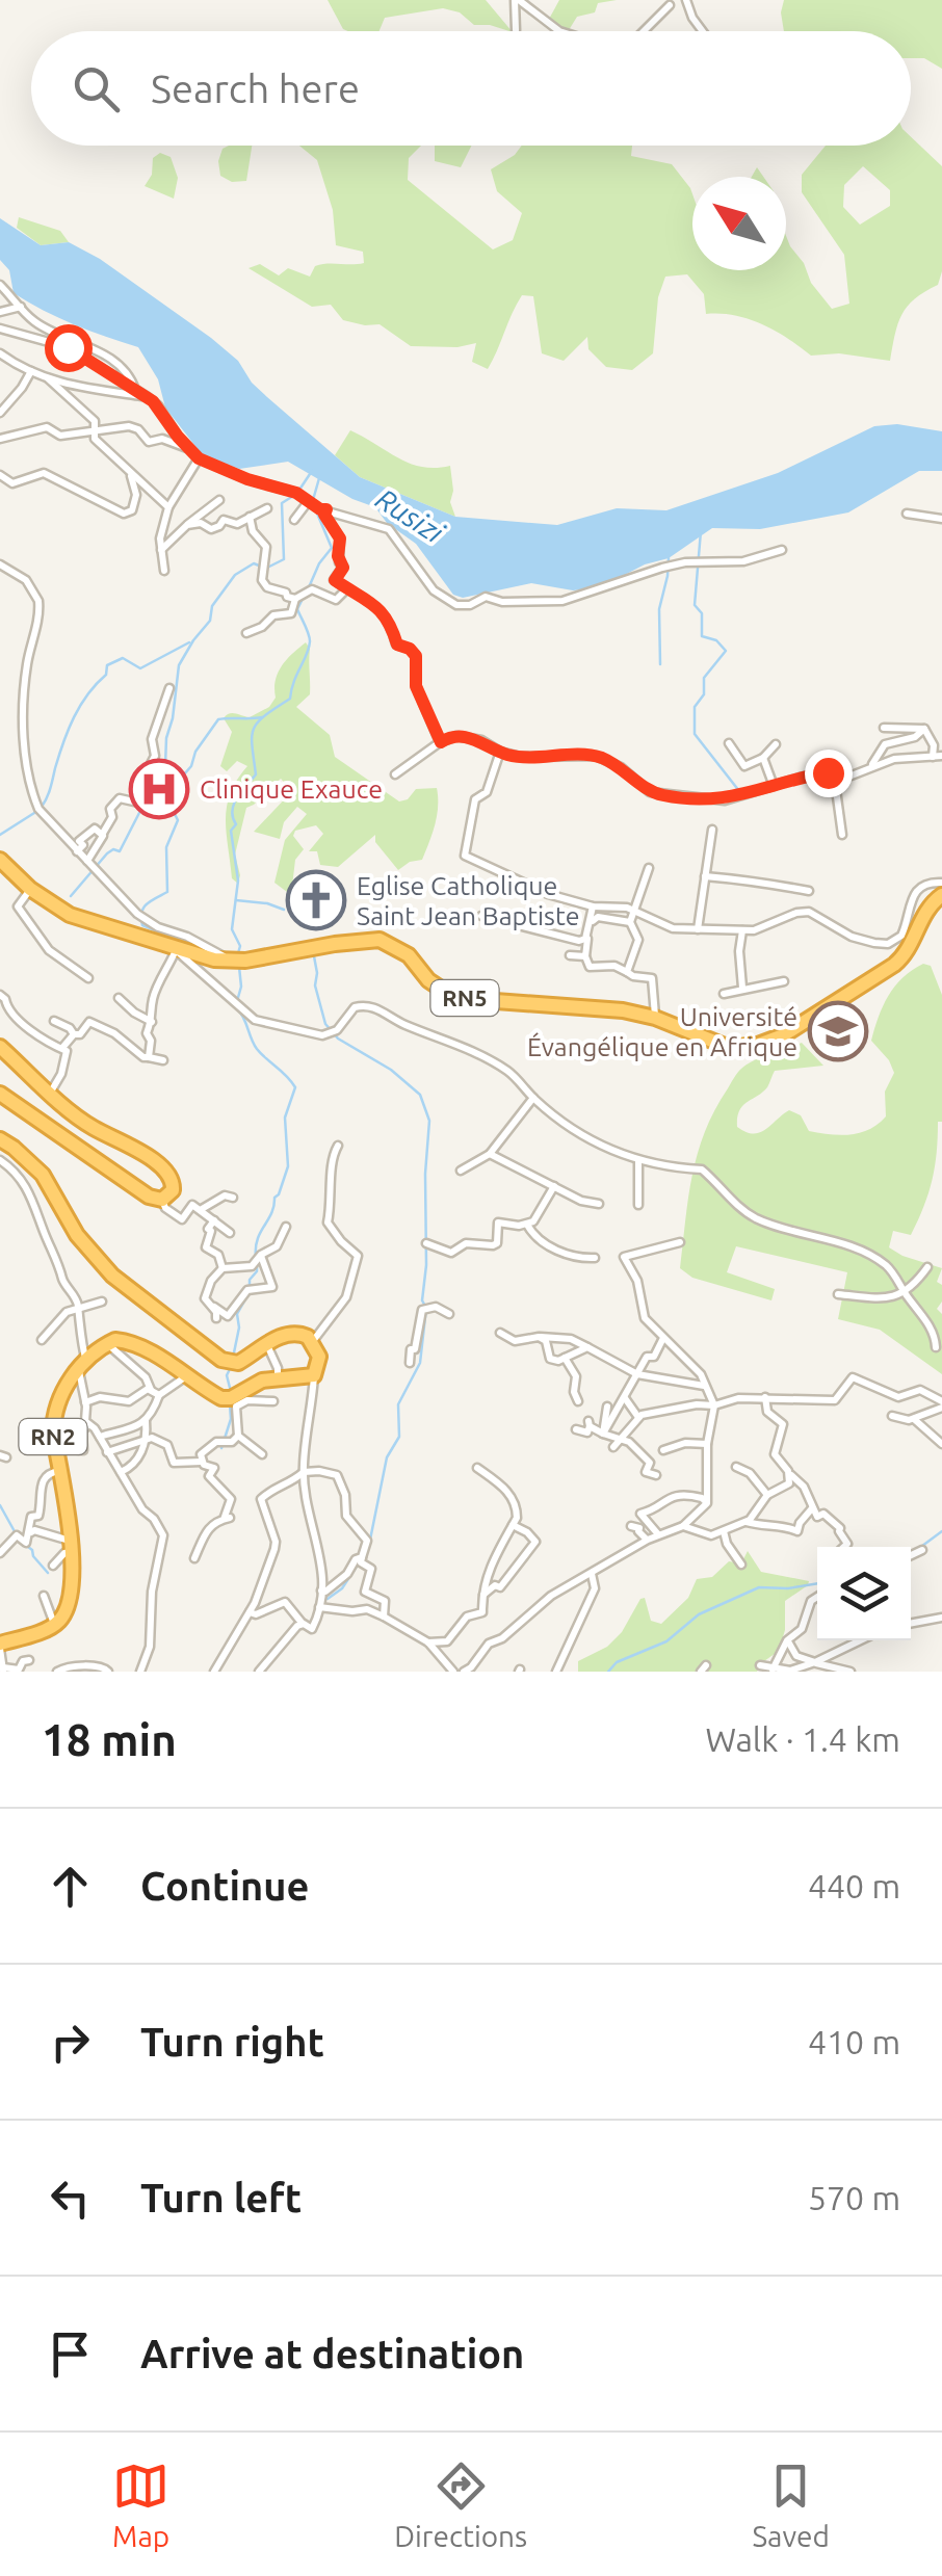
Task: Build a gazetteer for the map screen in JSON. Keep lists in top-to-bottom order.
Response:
{
  "streets": {
    "highway": ["RN5", "RN2"]
  },
  "water": ["Rusizi"],
  "places": {
    "hospital": ["Clinique Exauce"],
    "church": ["Eglise Catholique Saint Jean Baptiste"],
    "school or university": ["Université Évangélique en Afrique"]
  },
  "north": "top left",
  "page": {
    "search": "Search here",
    "heading": ["18 min", "Walk · 1.4 km"],
    "list": [
      ["Continue", "440 m"],
      ["Turn right", "410 m"],
      ["Turn left", "570 m"],
      "Arrive at destination"
    ],
    "nav": ["Map", "Directions", "Saved"]
  }
}
